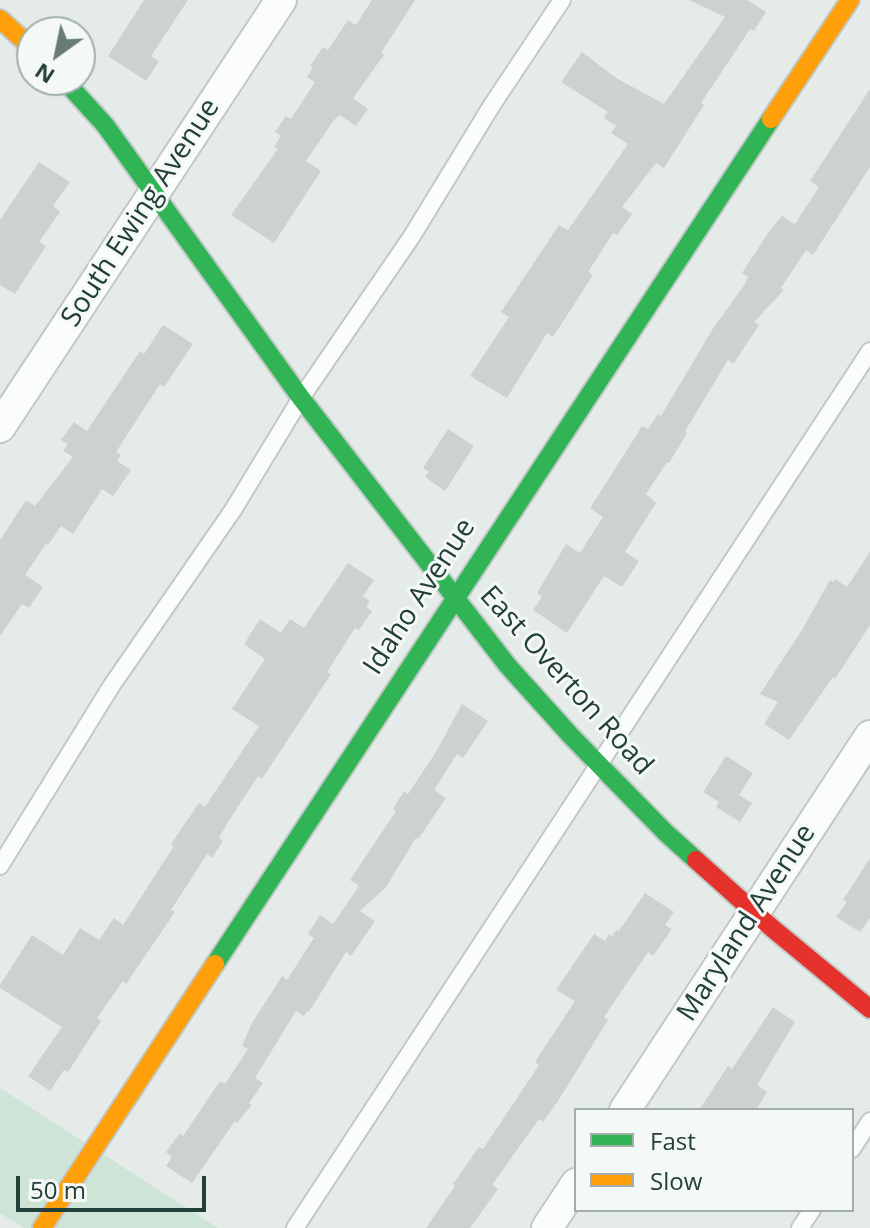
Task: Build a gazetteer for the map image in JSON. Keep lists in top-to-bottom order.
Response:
{
  "streets": {
    "street": [
      "South Ewing Avenue",
      "Idaho Avenue",
      "East Overton Road",
      "Maryland Avenue"
    ]
  },
  "crossings": [
    ["South Ewing Avenue", "East Overton Road"],
    ["Idaho Avenue", "East Overton Road"],
    ["East Overton Road", "Maryland Avenue"]
  ],
  "legend": ["Fast", "Slow"],
  "scale_bar": "50 m",
  "north": "bottom left"
}
